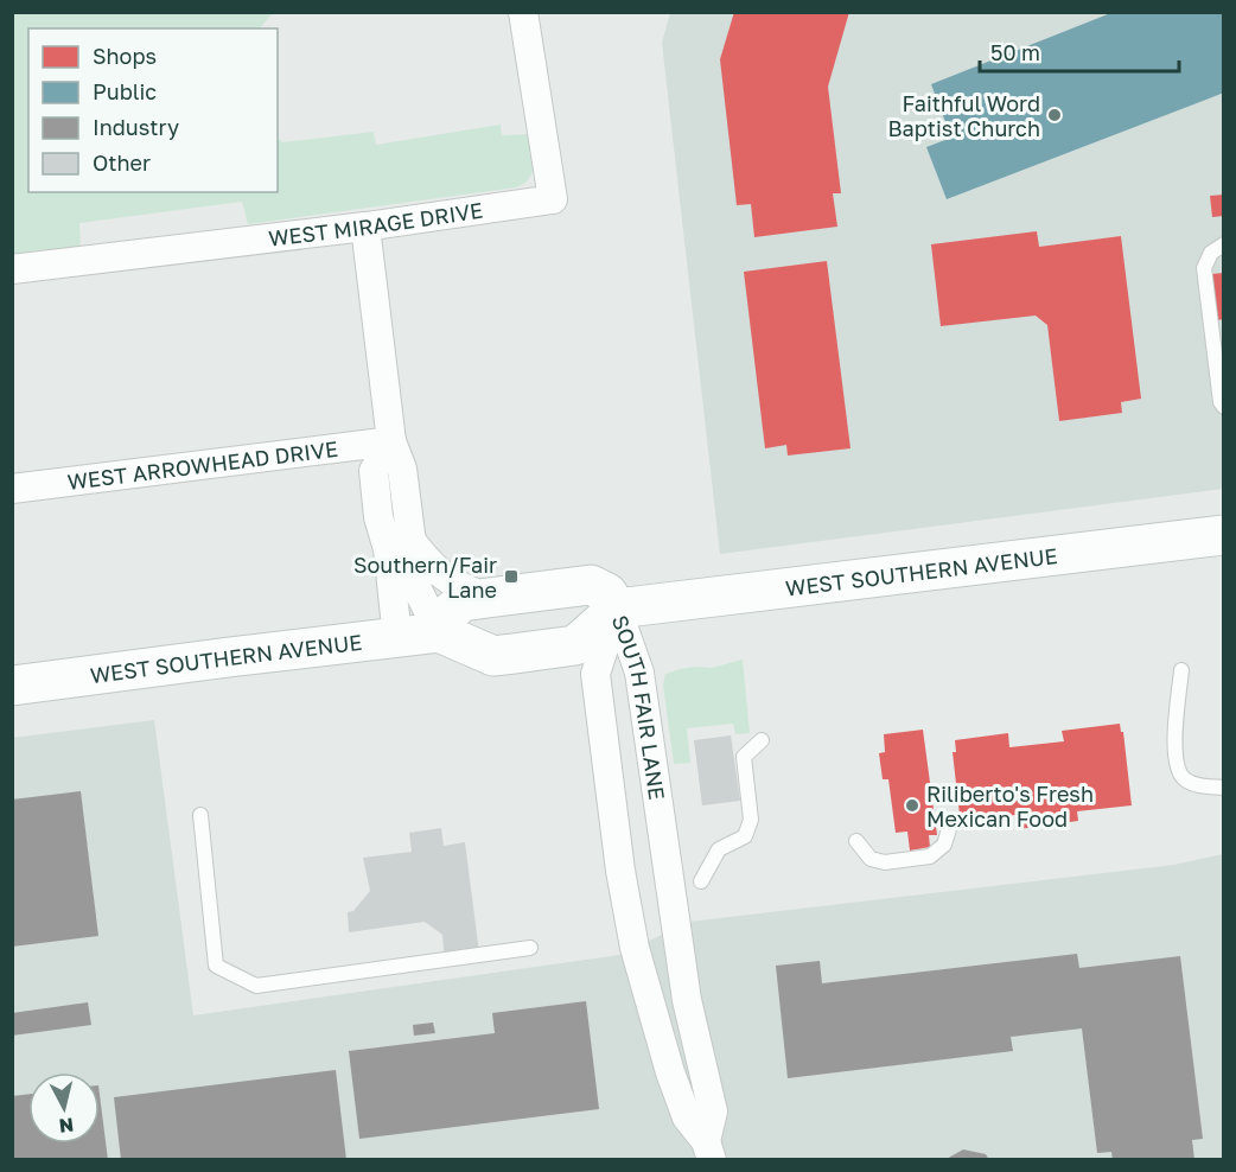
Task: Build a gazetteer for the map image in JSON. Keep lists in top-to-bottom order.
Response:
{
  "streets": {
    "main road": ["WEST SOUTHERN AVENUE"],
    "street": ["WEST MIRAGE DRIVE", "WEST ARROWHEAD DRIVE", "SOUTH FAIR LANE"]
  },
  "crossings": [
    ["WEST SOUTHERN AVENUE", "SOUTH FAIR LANE"]
  ],
  "places": {
    "other": ["Faithful Word Baptist Church", "Riliberto's Fresh Mexican Food"],
    "transit": ["Southern/Fair Lane"]
  },
  "legend": [
    "Shops",
    "Public",
    "Industry",
    "Other"
  ],
  "scale_bar": "50 m",
  "north": "bottom"
}
